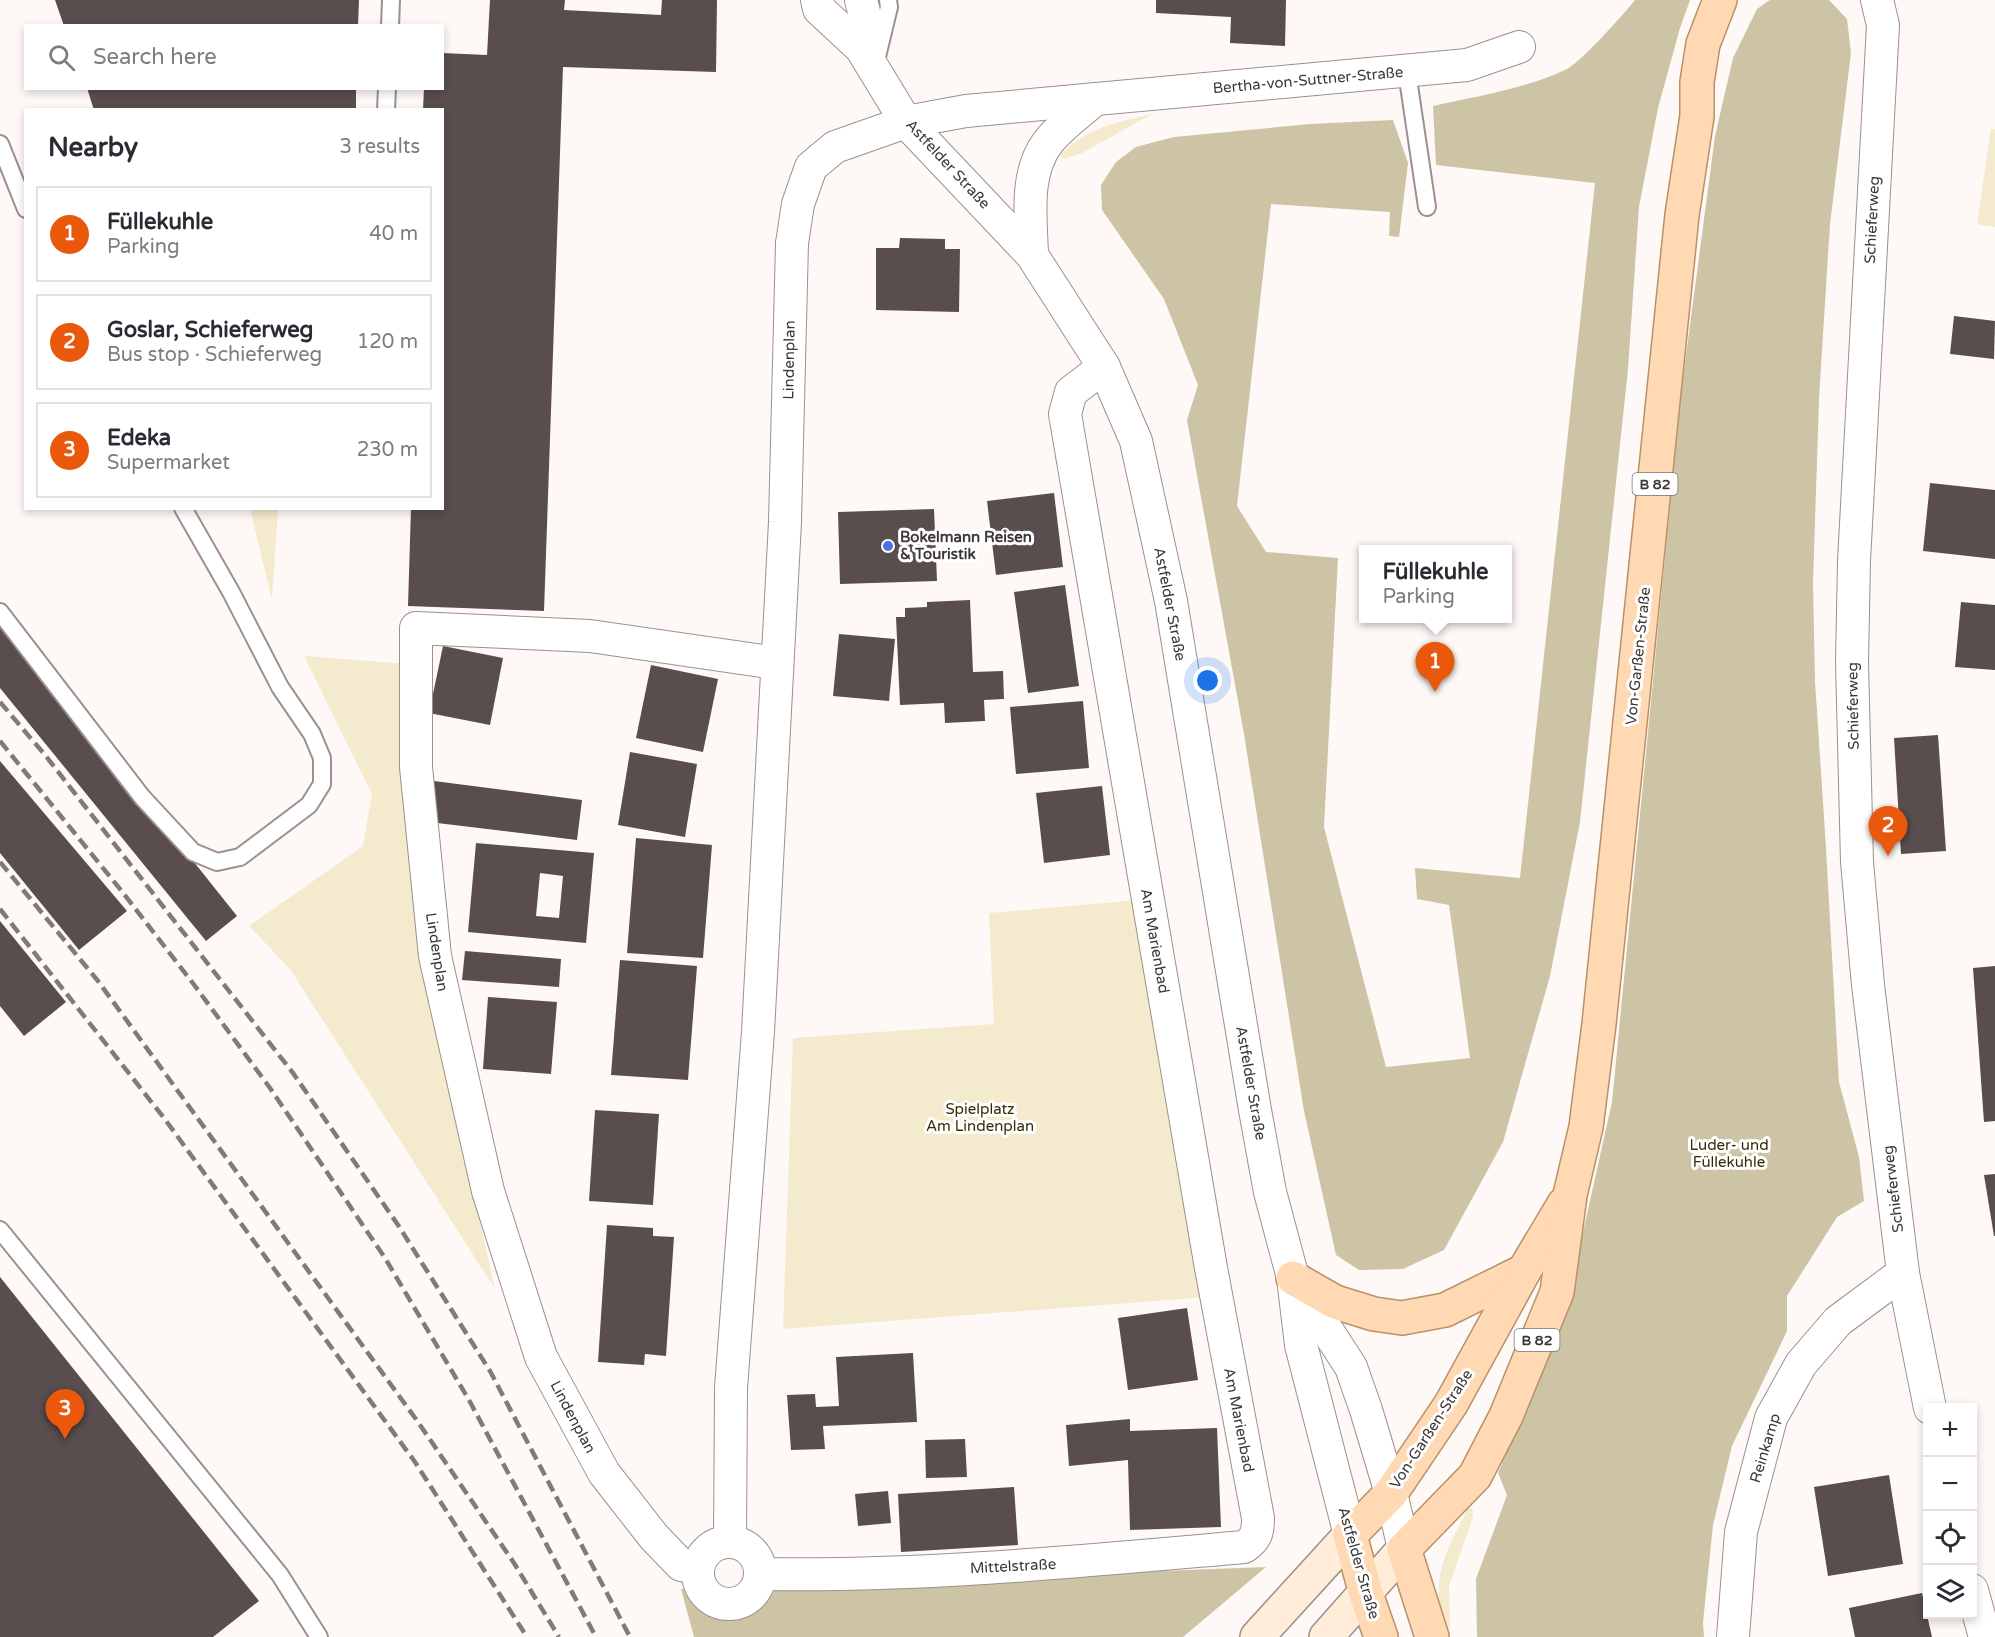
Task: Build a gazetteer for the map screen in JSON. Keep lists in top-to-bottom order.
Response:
{
  "streets": {
    "main road": ["Astfelder Straße", "B 82", "Von-Garßen-Straße"],
    "street": [
      "Bertha-von-Suttner-Straße",
      "Schieferweg",
      "Lindenplan",
      "Am Marienbad",
      "Reinkamp",
      "Mittelstraße"
    ]
  },
  "crossings": [
    ["Bertha-von-Suttner-Straße", "Astfelder Straße"],
    ["Bertha-von-Suttner-Straße", "Lindenplan"],
    ["Astfelder Straße", "Lindenplan"],
    ["Astfelder Straße", "Von-Garßen-Straße"],
    ["Astfelder Straße", "Am Marienbad"],
    ["Schieferweg", "Reinkamp"],
    ["Lindenplan", "Mittelstraße"],
    ["Am Marienbad", "Mittelstraße"]
  ],
  "parks": ["Spielplatz Am Lindenplan", "Luder- und Füllekuhle"],
  "places": ["Bokelmann Reisen & Touristik"],
  "page": {
    "search": "Search here",
    "heading": ["Nearby", "3 results"],
    "list": [
      {
        "mark": "1",
        "name": "Füllekuhle",
        "note": "Parking",
        "value": "40 m"
      },
      {
        "mark": "2",
        "name": "Goslar, Schieferweg",
        "note": "Bus stop · Schieferweg",
        "value": "120 m"
      },
      {
        "mark": "3",
        "name": "Edeka",
        "note": "Supermarket",
        "value": "230 m"
      }
    ],
    "popup": ["Füllekuhle", "Parking"],
    "pins": ["1", "2", "3"],
    "map_buttons": ["+", "−"]
  }
}
